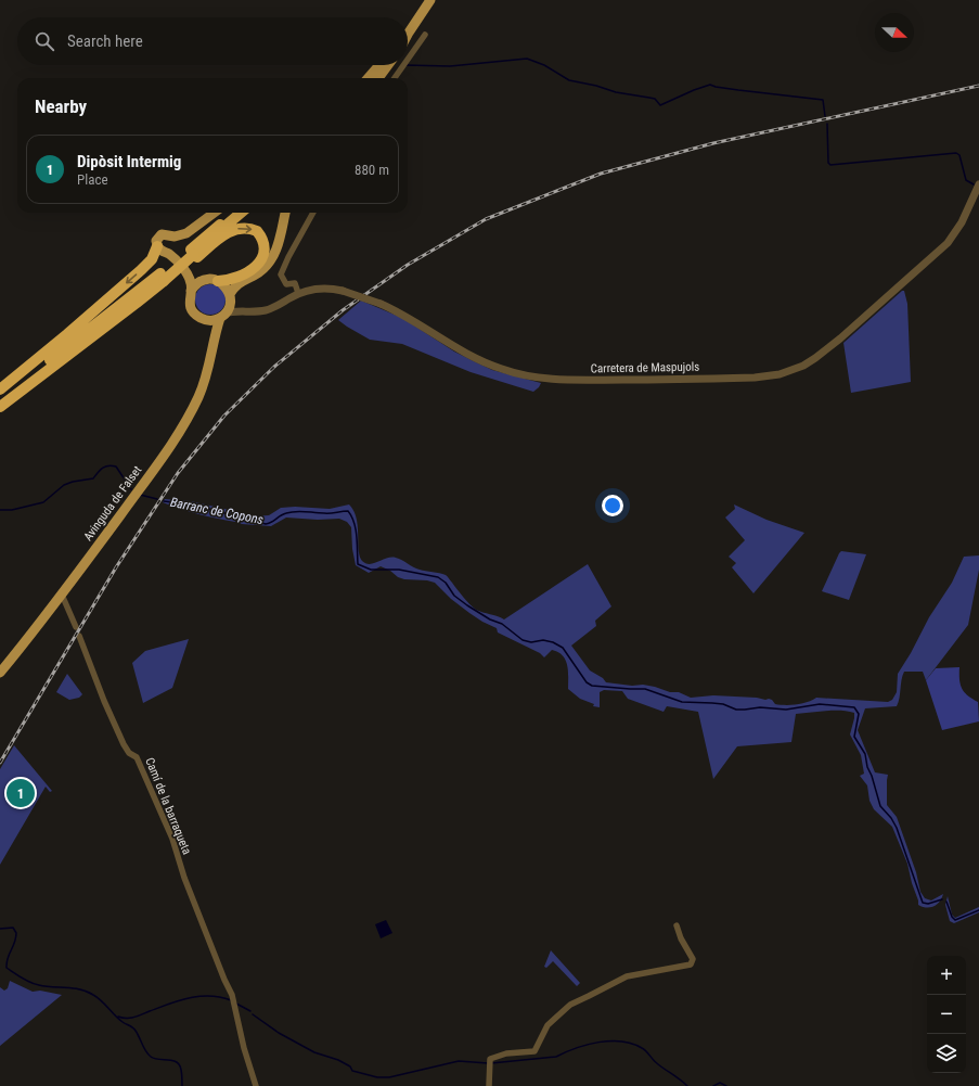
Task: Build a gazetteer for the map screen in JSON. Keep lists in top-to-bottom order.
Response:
{
  "streets": {
    "main road": ["Avinguda de Falset"],
    "street": ["Carretera de Maspujols", "Camí de la barraqueta"]
  },
  "crossings": [
    ["Carretera de Maspujols", "Avinguda de Falset"]
  ],
  "water": ["Barranc de Copons"],
  "north": "right",
  "page": {
    "search": "Search here",
    "heading": "Nearby",
    "list": [
      {
        "mark": "1",
        "name": "Dipòsit Intermig",
        "note": "Place",
        "value": "880 m"
      }
    ],
    "pins": "1",
    "map_buttons": ["+", "−"]
  }
}
